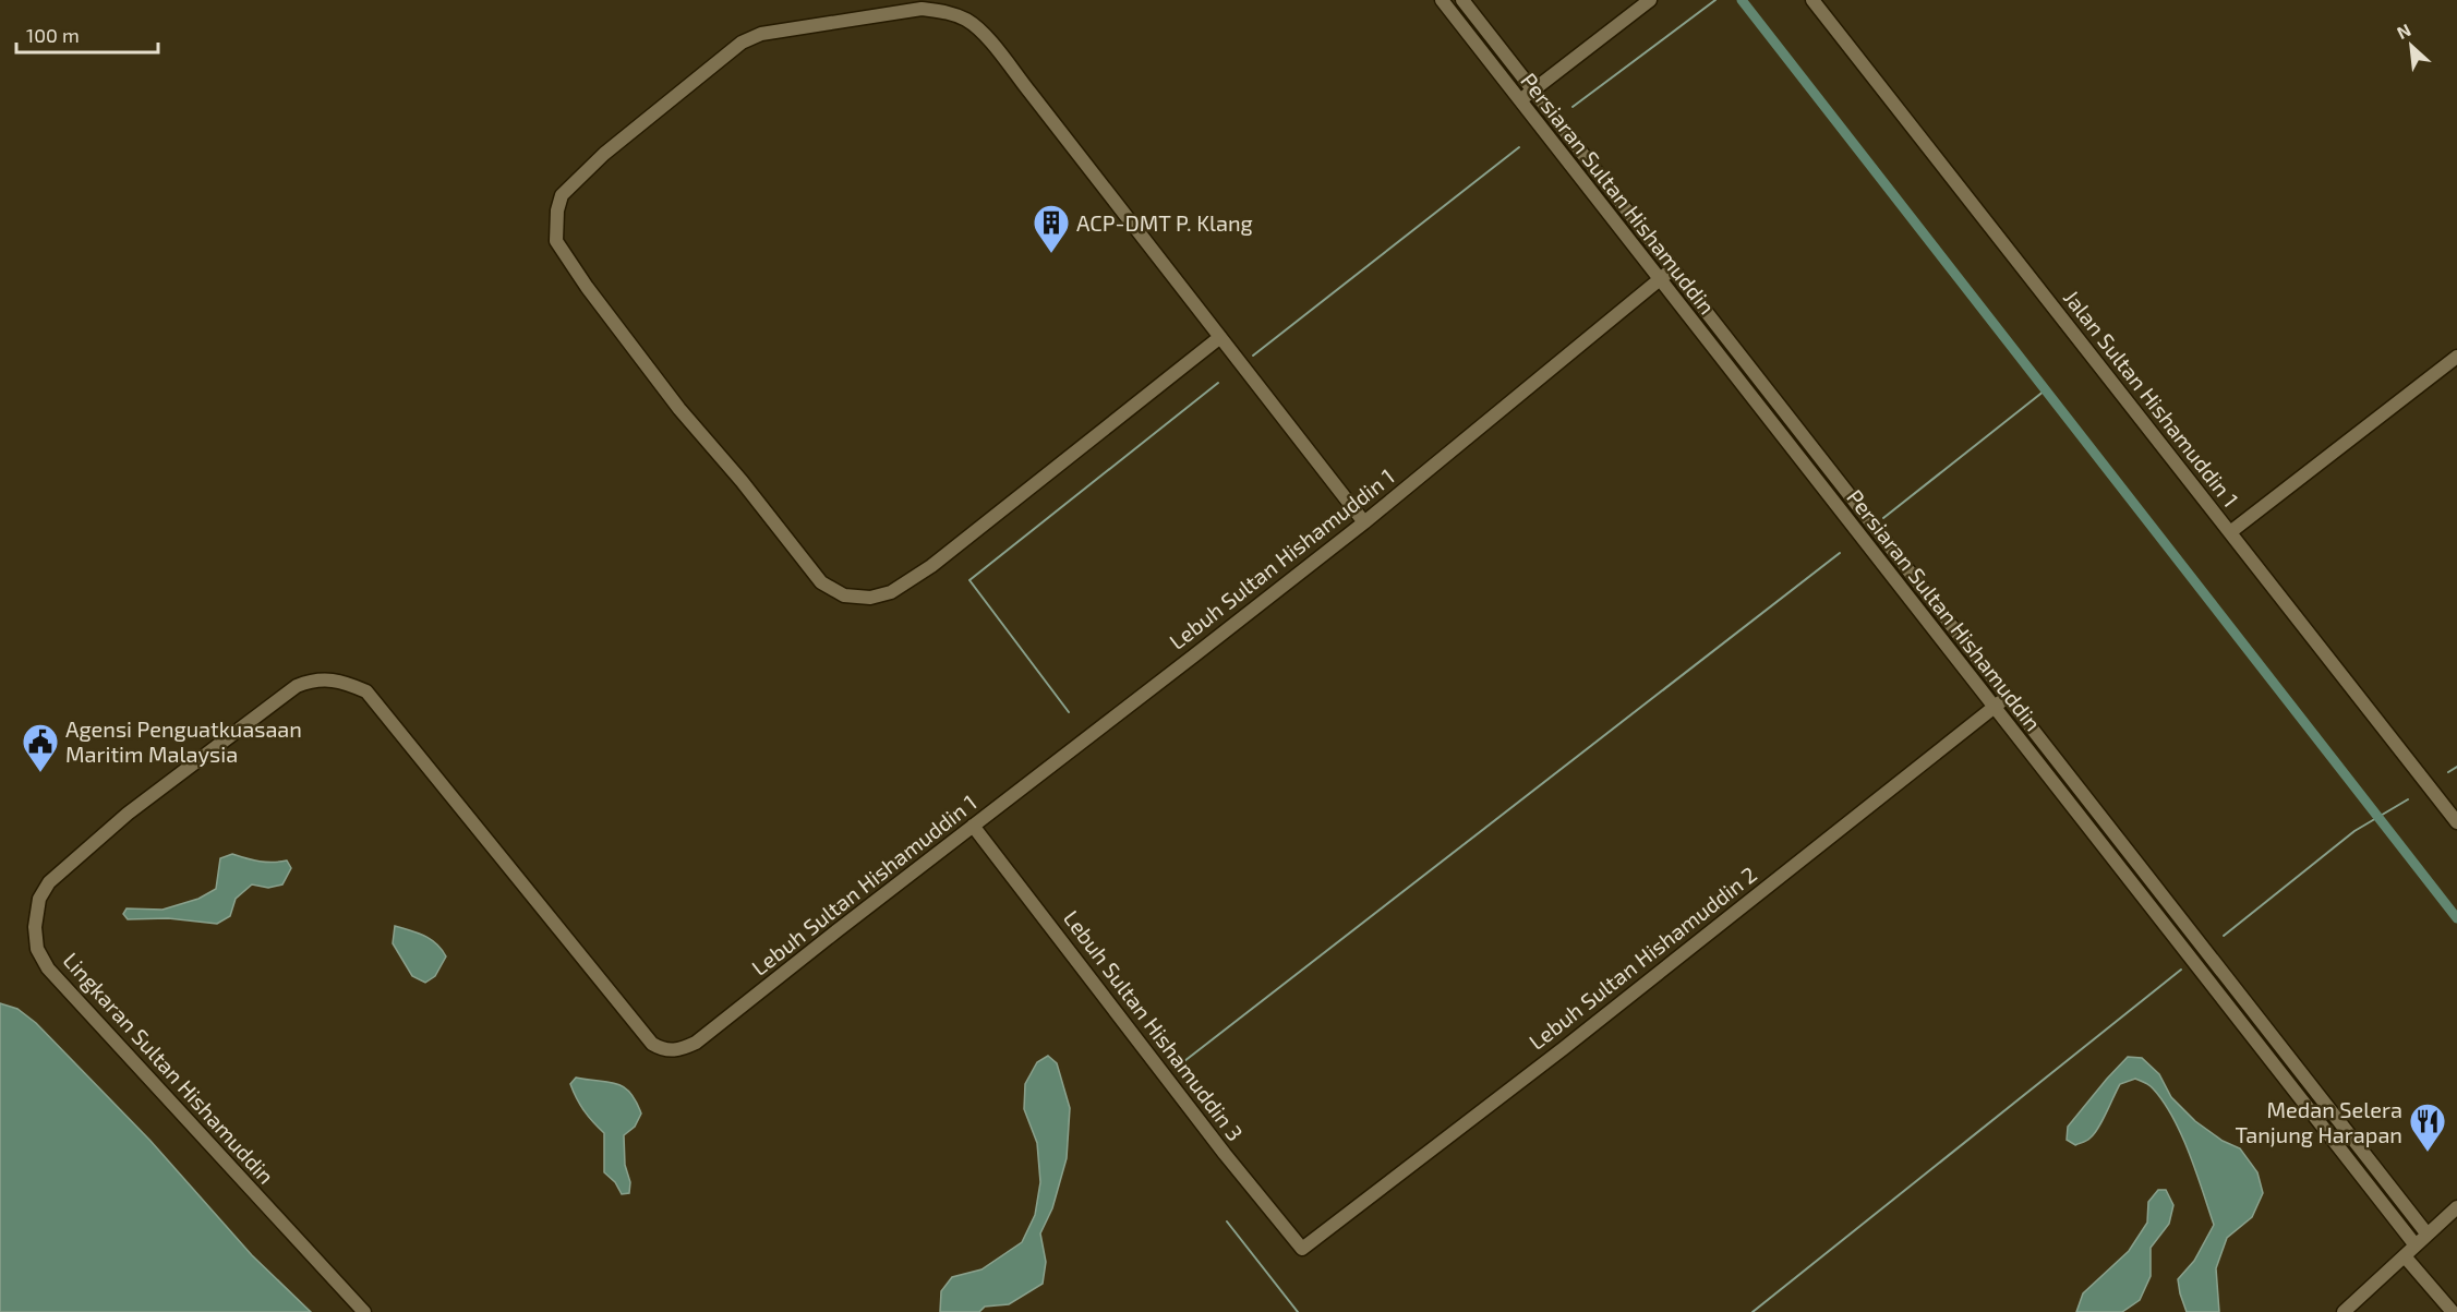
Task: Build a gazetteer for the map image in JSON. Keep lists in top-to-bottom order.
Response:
{
  "streets": {
    "street": [
      "Persiaran Sultan Hishamuddin",
      "Jalan Sultan Hishamuddin 1",
      "Lebuh Sultan Hishamuddin 1",
      "Lebuh Sultan Hishamuddin 2",
      "Lebuh Sultan Hishamuddin 3",
      "Lingkaran Sultan Hishamuddin"
    ]
  },
  "crossings": [
    ["Persiaran Sultan Hishamuddin", "Lebuh Sultan Hishamuddin 1"],
    ["Persiaran Sultan Hishamuddin", "Lebuh Sultan Hishamuddin 2"],
    ["Lebuh Sultan Hishamuddin 1", "Lebuh Sultan Hishamuddin 3"],
    ["Lebuh Sultan Hishamuddin 1", "Lingkaran Sultan Hishamuddin"],
    ["Lebuh Sultan Hishamuddin 2", "Lebuh Sultan Hishamuddin 3"]
  ],
  "places": {
    "building": ["ACP-DMT P. Klang"],
    "public building": ["Agensi Penguatkuasaan Maritim Malaysia"],
    "restaurant": ["Medan Selera Tanjung Harapan"]
  },
  "scale_bar": "100 m",
  "north": "top left"
}
